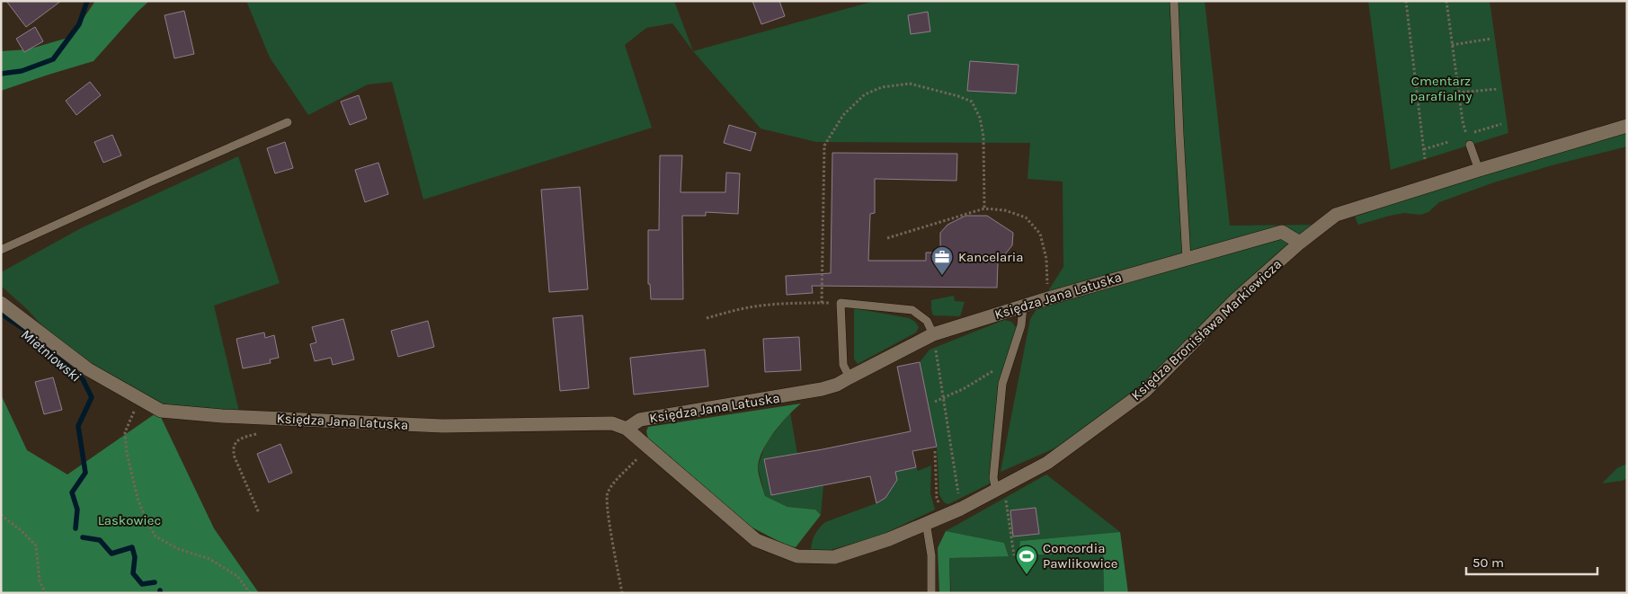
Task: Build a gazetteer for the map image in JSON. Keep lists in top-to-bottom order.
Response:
{
  "streets": {
    "street": ["Księdza Jana Latuska", "Księdza Bronisława Markiewicza"]
  },
  "crossings": [
    ["Księdza Jana Latuska", "Księdza Bronisława Markiewicza"]
  ],
  "water": ["Mietniowski"],
  "parks": ["Cmentarz parafialny", "Laskowiec"],
  "places": {
    "office": ["Kancelaria"],
    "sports": ["Concordia Pawlikowice"]
  },
  "scale_bar": "50 m"
}
